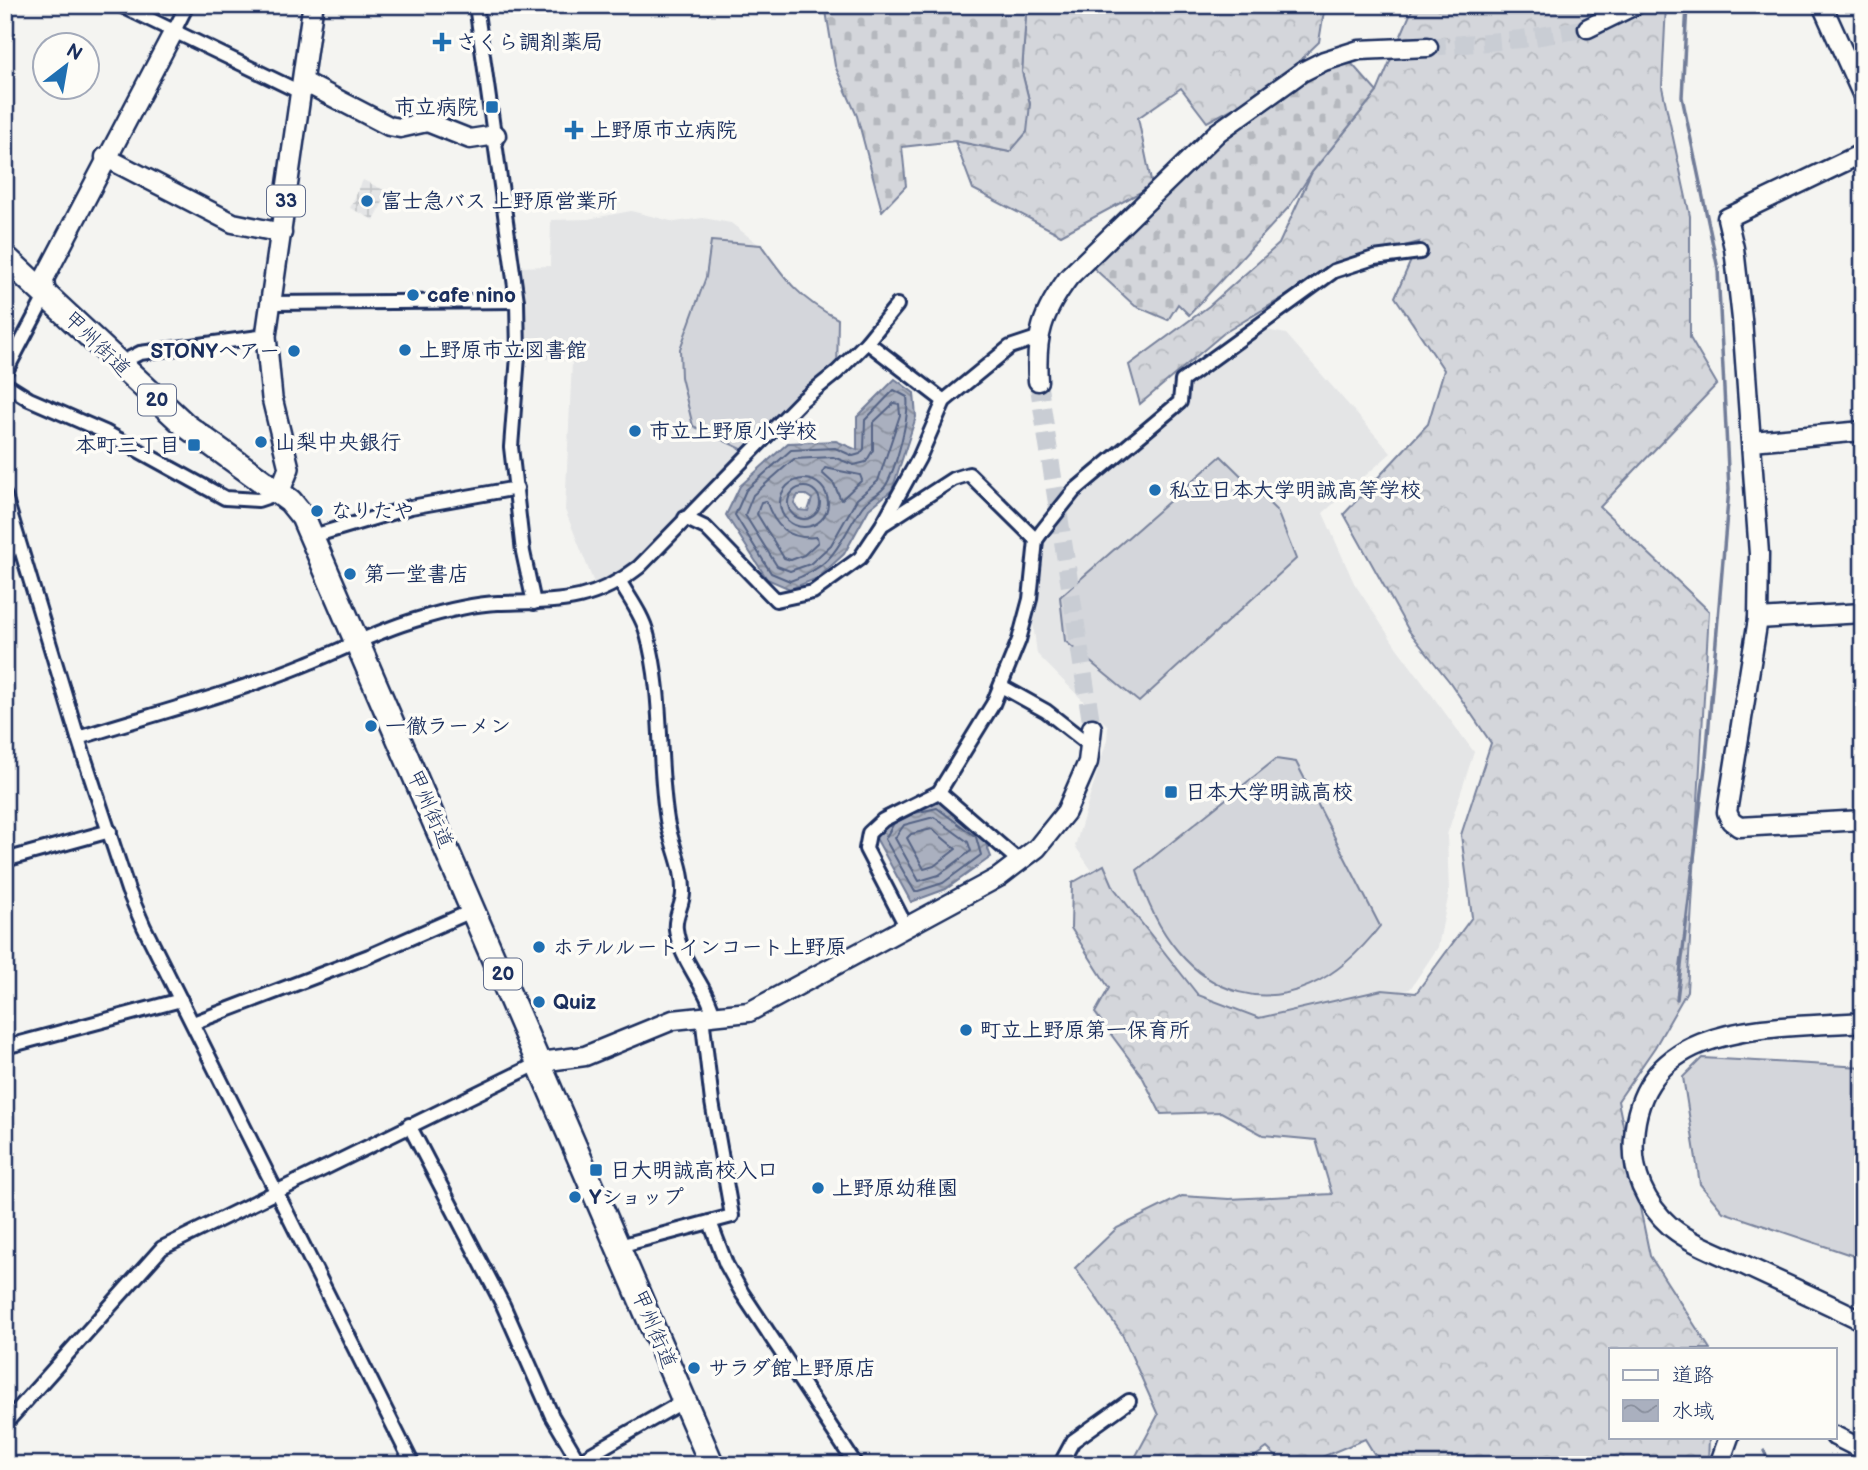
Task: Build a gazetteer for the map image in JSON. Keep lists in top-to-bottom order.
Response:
{
  "streets": {
    "highway": ["甲州街道", "20"],
    "main road": ["33"]
  },
  "crossings": [
    ["33", "甲州街道"]
  ],
  "places": {
    "health": ["さくら調剤薬局", "上野原市立病院"],
    "transit": [
      "市立病院",
      "本町三丁目",
      "日本大学明誠高校",
      "日大明誠高校入口"
    ],
    "other": [
      "富士急バス 上野原営業所",
      "cafe nino",
      "上野原市立図書館",
      "STONYヘアー",
      "市立上野原小学校",
      "山梨中央銀行",
      "私立日本大学明誠高等学校",
      "なりたや",
      "第一堂書店",
      "一徹ラーメン",
      "ホテルルートインコート上野原",
      "Quiz",
      "町立上野原第一保育所",
      "上野原幼稚園",
      "Yショップ",
      "サラダ館上野原店"
    ]
  },
  "legend": ["道路", "水域"],
  "north": "top right"
}
